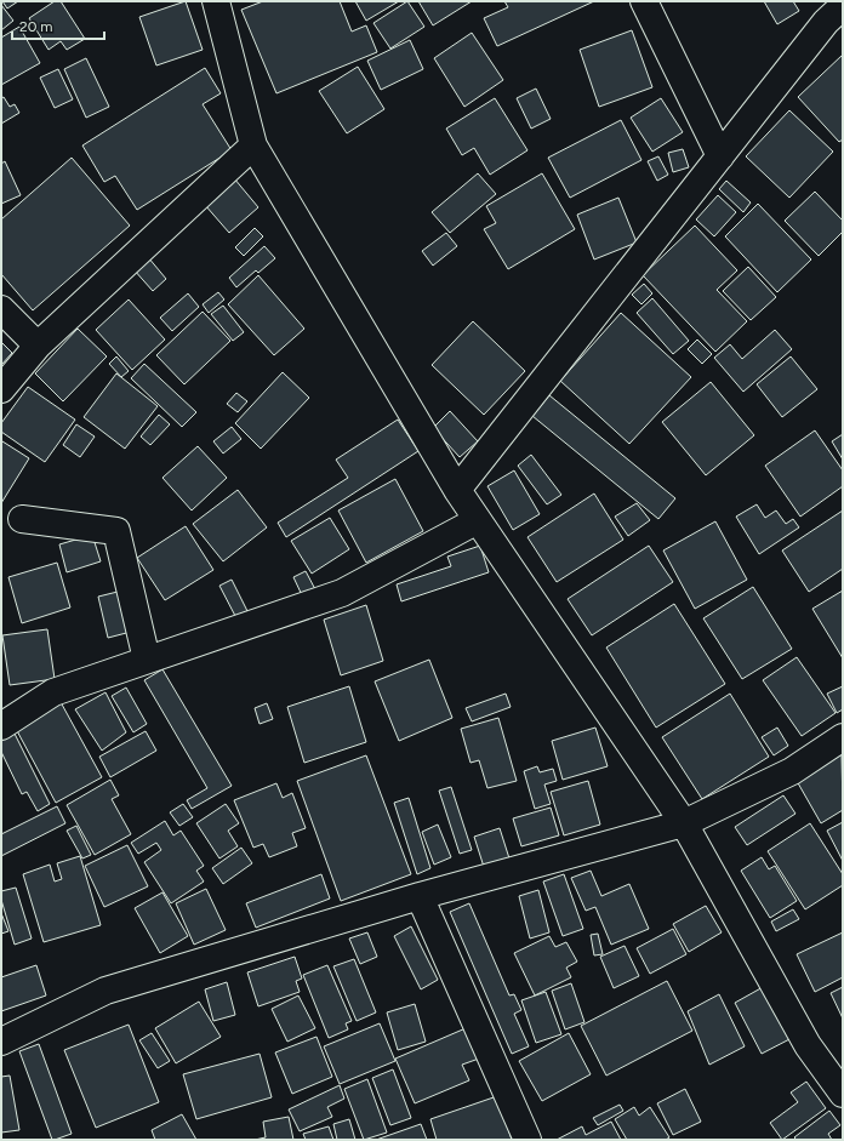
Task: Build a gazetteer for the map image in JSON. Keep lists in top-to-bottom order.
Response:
{
  "scale_bar": "20 m"
}
